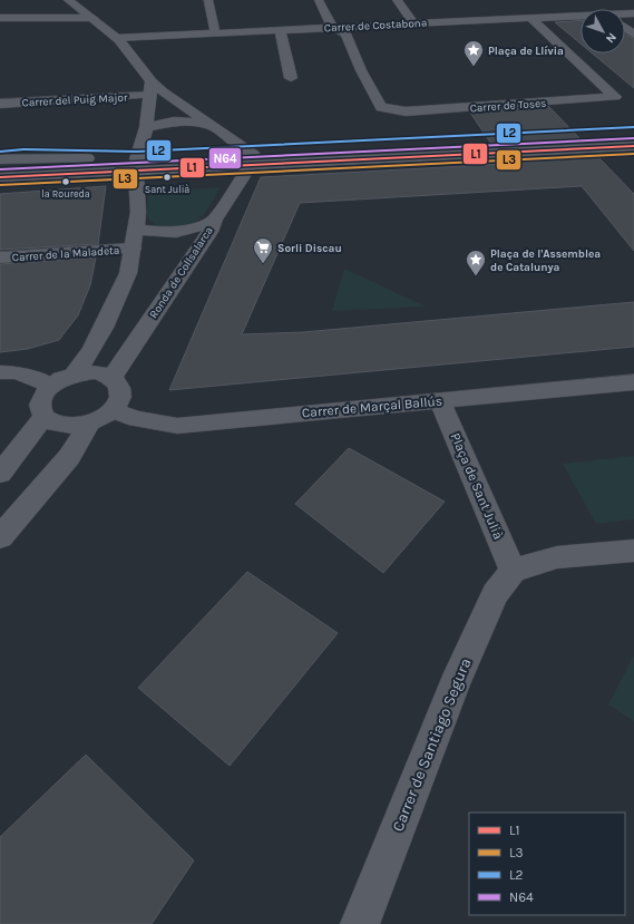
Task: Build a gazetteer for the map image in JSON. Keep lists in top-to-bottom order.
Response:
{
  "streets": {
    "street": [
      "Carrer de Costabona",
      "Carrer del Puig Major",
      "Carrer de Toses",
      "Carrer de la Maladeta",
      "Ronda de Collsalarca",
      "Carrer de Marçal Ballús",
      "Plaça de Sant Julià",
      "Carrer de Santiago Segura"
    ]
  },
  "crossings": [
    ["Carrer de Costabona", "Carrer de Toses"],
    ["Ronda de Collsalarca", "Carrer de Marçal Ballús"],
    ["Carrer de Marçal Ballús", "Plaça de Sant Julià"],
    ["Plaça de Sant Julià", "Carrer de Santiago Segura"]
  ],
  "places": {
    "place": ["Plaça de Llívia", "Plaça de l'Assemblea de Catalunya"],
    "other": ["Sant Julià", "la Roureda"],
    "supermarket": ["Sorli Discau"]
  },
  "lines": [
    "transit line L2",
    "transit line N64",
    "transit line L1",
    "transit line L3"
  ],
  "legend": [
    "L1",
    "L3",
    "L2",
    "N64"
  ],
  "north": "bottom right"
}
